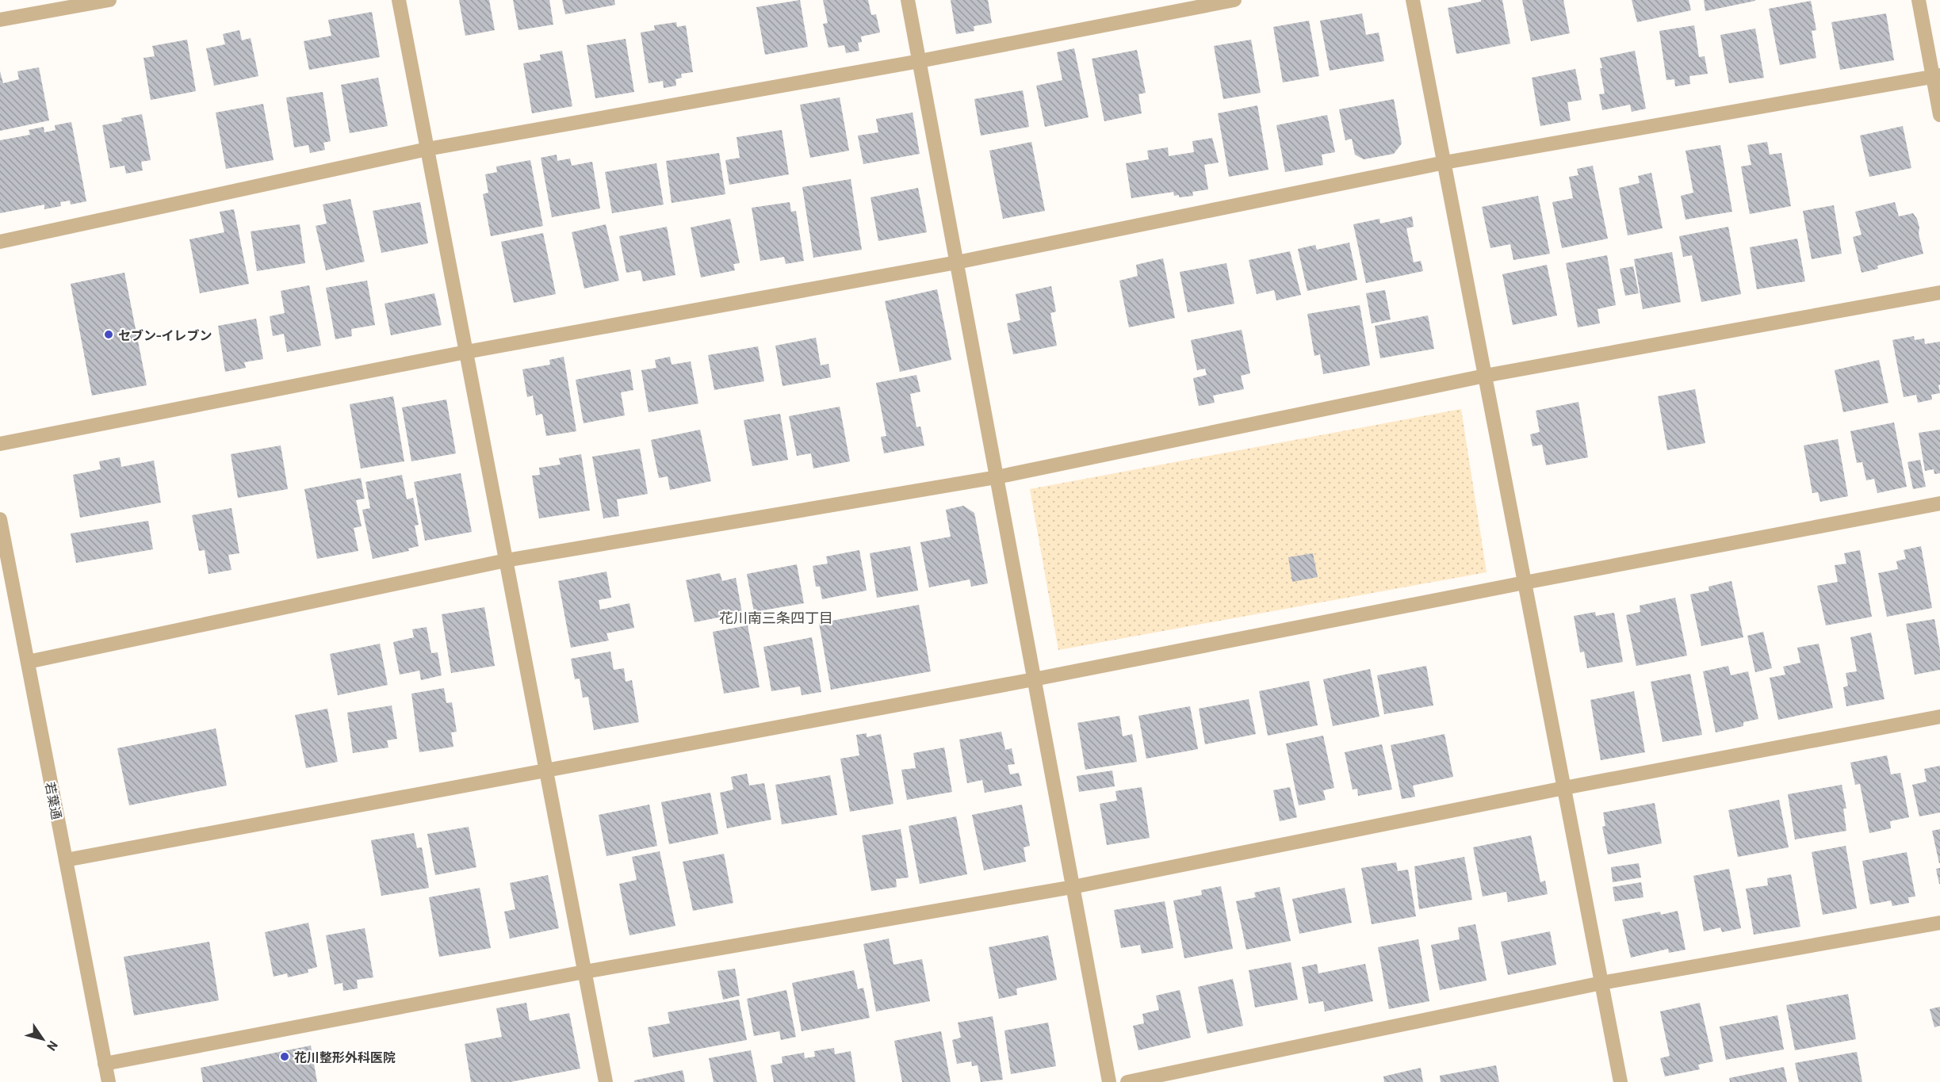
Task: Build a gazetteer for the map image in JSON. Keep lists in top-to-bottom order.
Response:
{
  "streets": {
    "street": ["若葉通"]
  },
  "districts": ["花川南三条四丁目"],
  "places": ["セブン-イレブン", "花川整形外科医院"],
  "north": "bottom right"
}
